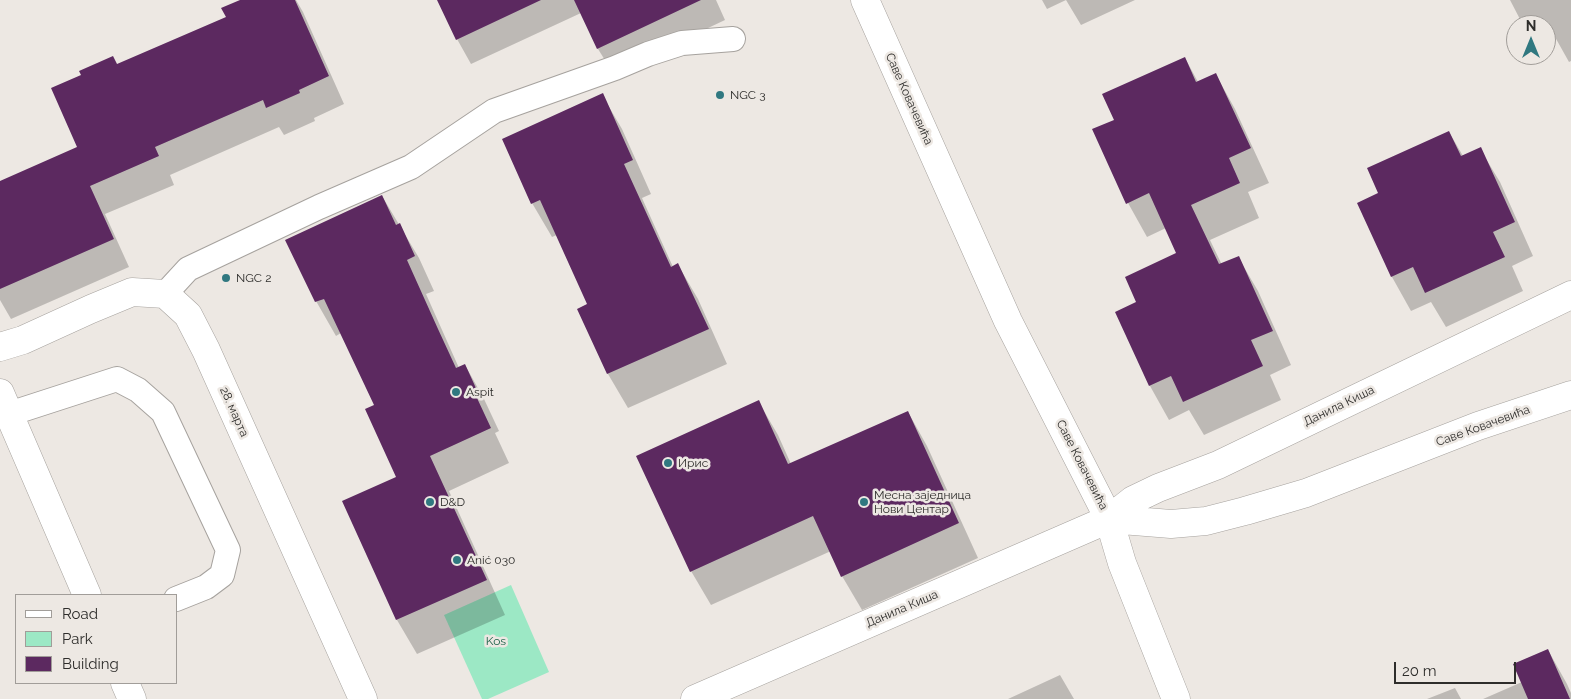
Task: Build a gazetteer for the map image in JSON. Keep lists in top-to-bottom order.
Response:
{
  "streets": {
    "street": ["Саве Ковачевића", "Данила Киша", "28. марта"]
  },
  "crossings": [
    ["Саве Ковачевића", "Данила Киша"]
  ],
  "parks": ["Kos"],
  "places": [
    "NGC 3",
    "NGC 2",
    "Aspit",
    "Ирис",
    "D&D",
    "Месна заједница Нови Центар",
    "Anić 030"
  ],
  "legend": ["Road", "Park", "Building"],
  "scale_bar": "20 m",
  "north": "top"
}
